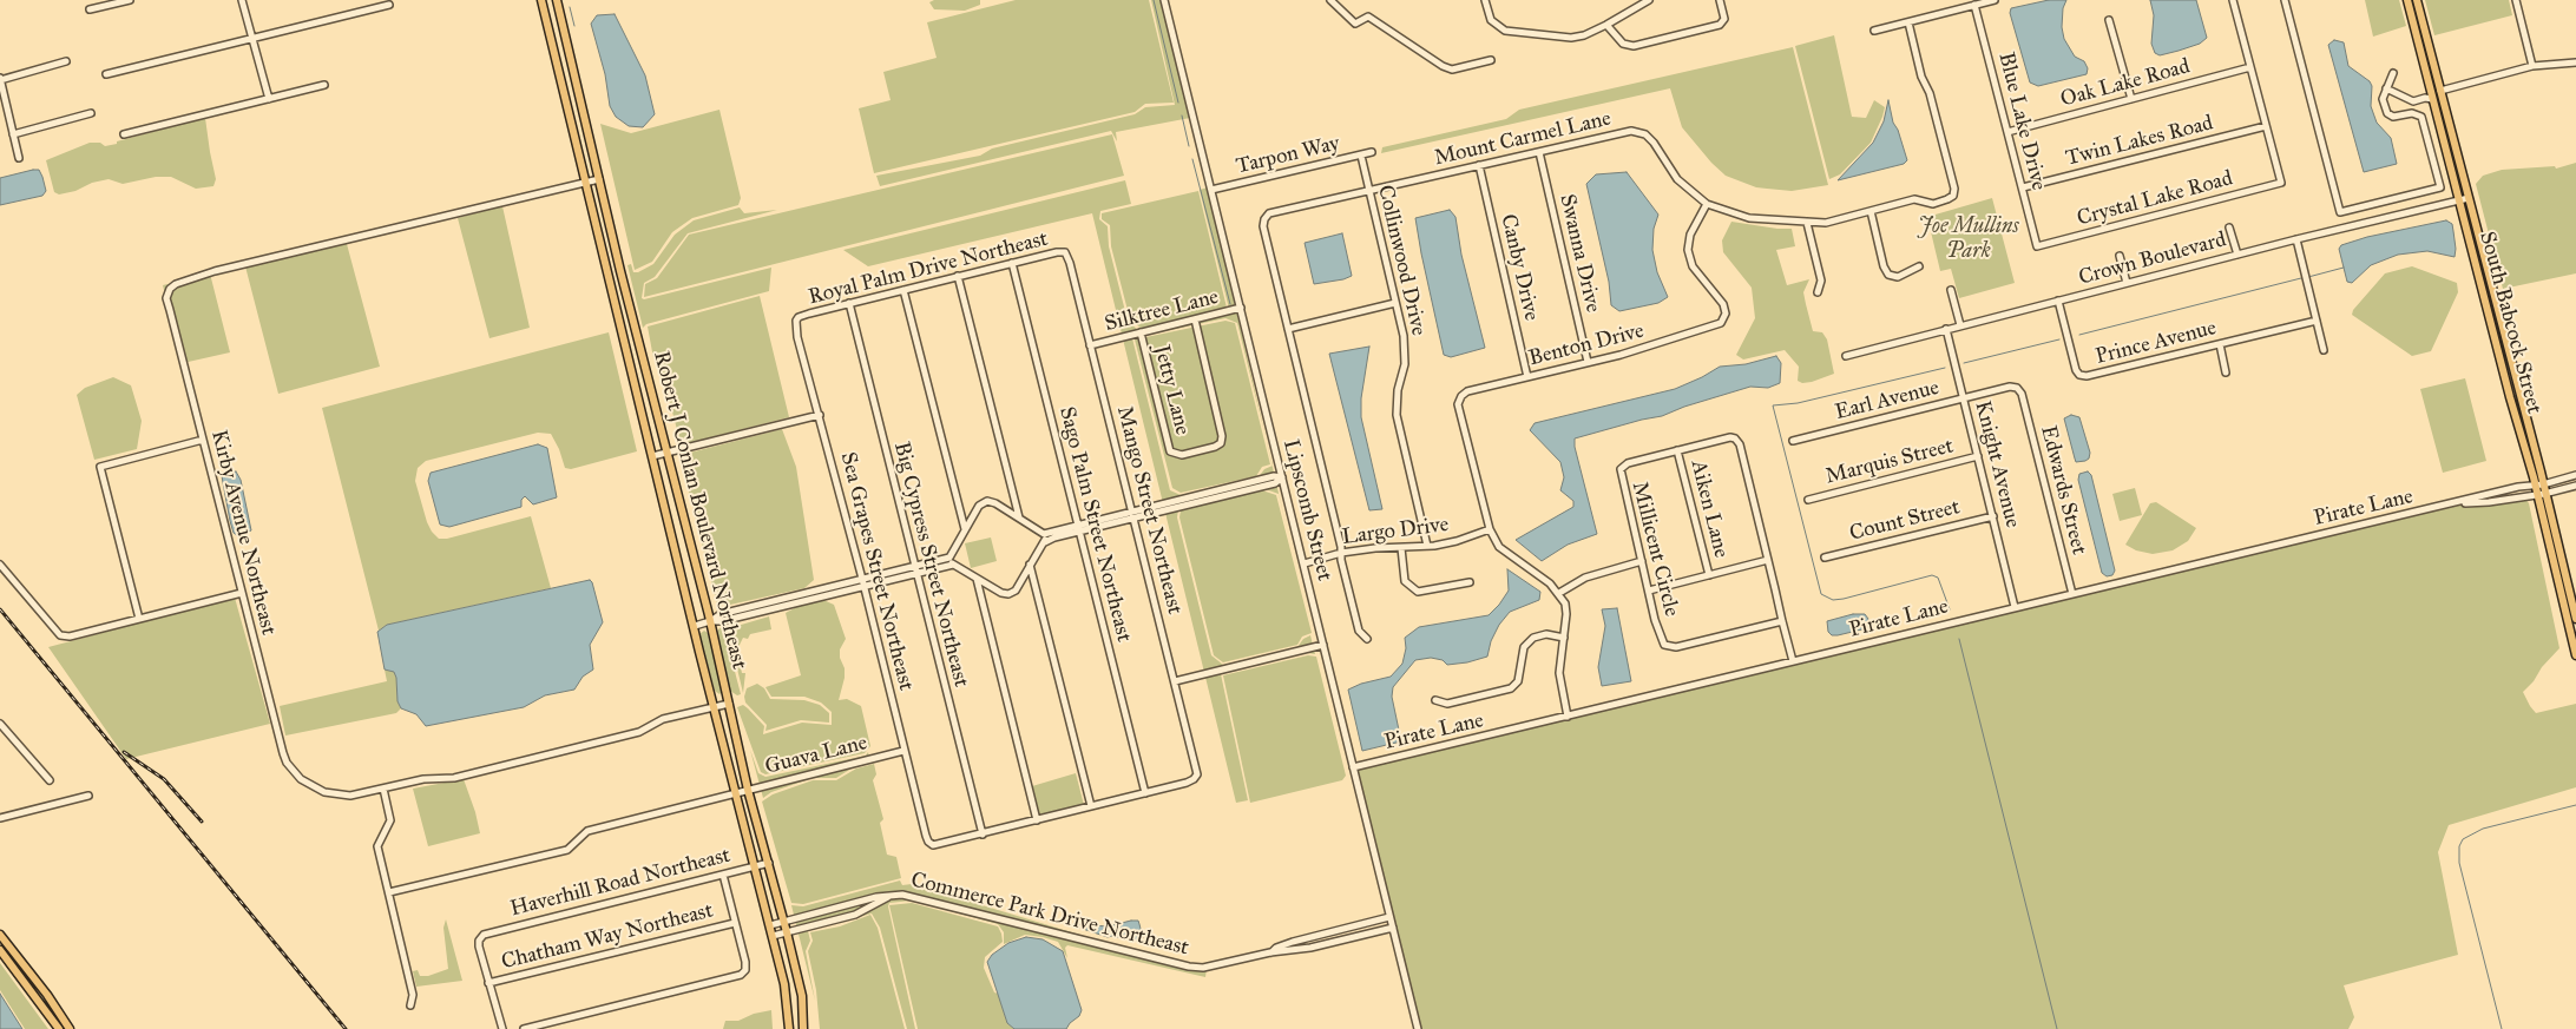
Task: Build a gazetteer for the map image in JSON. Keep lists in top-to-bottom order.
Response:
{
  "streets": {
    "main road": ["South Babcock Street", "Robert J Conlan Boulevard Northeast"],
    "street": [
      "Oak Lake Road",
      "Blue Lake Drive",
      "Mount Carmel Lane",
      "Twin Lakes Road",
      "Tarpon Way",
      "Crystal Lake Road",
      "Swanna Drive",
      "Crown Boulevard",
      "Collinwood Drive",
      "Canby Drive",
      "Royal Palm Drive Northeast",
      "Silktree Lane",
      "Prince Avenue",
      "Benton Drive",
      "Jetty Lane",
      "Earl Avenue",
      "Marquis Street",
      "Knight Avenue",
      "Edwards Street",
      "Pirate Lane",
      "Aiken Lane",
      "Mango Street Northeast",
      "Lipscomb Street",
      "Count Street",
      "Sago Palm Street Northeast",
      "Largo Drive",
      "Kirby Avenue Northeast",
      "Millicent Circle",
      "Big Cypress Street Northeast",
      "Sea Grapes Street Northeast",
      "Guava Lane",
      "Haverhill Road Northeast",
      "Commerce Park Drive Northeast",
      "Chatham Way Northeast"
    ]
  },
  "crossings": [
    ["Oak Lake Road", "Blue Lake Drive"],
    ["Blue Lake Drive", "Twin Lakes Road"],
    ["Blue Lake Drive", "Crystal Lake Road"],
    ["Mount Carmel Lane", "Swanna Drive"],
    ["Mount Carmel Lane", "Collinwood Drive"],
    ["Mount Carmel Lane", "Canby Drive"],
    ["Mount Carmel Lane", "Benton Drive"],
    ["Mount Carmel Lane", "Largo Drive"],
    ["Twin Lakes Road", "Crystal Lake Road"],
    ["Tarpon Way", "Collinwood Drive"],
    ["Tarpon Way", "Lipscomb Street"],
    ["Swanna Drive", "Benton Drive"],
    ["Crown Boulevard", "South Babcock Street"],
    ["Crown Boulevard", "Prince Avenue"],
    ["Crown Boulevard", "Knight Avenue"],
    ["Collinwood Drive", "Largo Drive"],
    ["Canby Drive", "Benton Drive"],
    ["Royal Palm Drive Northeast", "Mango Street Northeast"],
    ["Royal Palm Drive Northeast", "Sago Palm Street Northeast"],
    ["Royal Palm Drive Northeast", "Big Cypress Street Northeast"],
    ["Royal Palm Drive Northeast", "Sea Grapes Street Northeast"],
    ["Silktree Lane", "Jetty Lane"],
    ["Silktree Lane", "Mango Street Northeast"],
    ["Silktree Lane", "Lipscomb Street"],
    ["South Babcock Street", "Pirate Lane"],
    ["Benton Drive", "Largo Drive"],
    ["Earl Avenue", "Knight Avenue"],
    ["Earl Avenue", "Edwards Street"],
    ["Marquis Street", "Knight Avenue"],
    ["Knight Avenue", "Pirate Lane"],
    ["Knight Avenue", "Count Street"],
    ["Edwards Street", "Pirate Lane"],
    ["Pirate Lane", "Lipscomb Street"],
    ["Pirate Lane", "Millicent Circle"],
    ["Aiken Lane", "Millicent Circle"],
    ["Robert J Conlan Boulevard Northeast", "Kirby Avenue Northeast"],
    ["Robert J Conlan Boulevard Northeast", "Guava Lane"],
    ["Robert J Conlan Boulevard Northeast", "Haverhill Road Northeast"],
    ["Robert J Conlan Boulevard Northeast", "Commerce Park Drive Northeast"],
    ["Mango Street Northeast", "Sago Palm Street Northeast"],
    ["Lipscomb Street", "Largo Drive"],
    ["Lipscomb Street", "Commerce Park Drive Northeast"],
    ["Big Cypress Street Northeast", "Sea Grapes Street Northeast"],
    ["Sea Grapes Street Northeast", "Guava Lane"],
    ["Haverhill Road Northeast", "Chatham Way Northeast"]
  ],
  "parks": ["Joe Mullins Park"]
}
